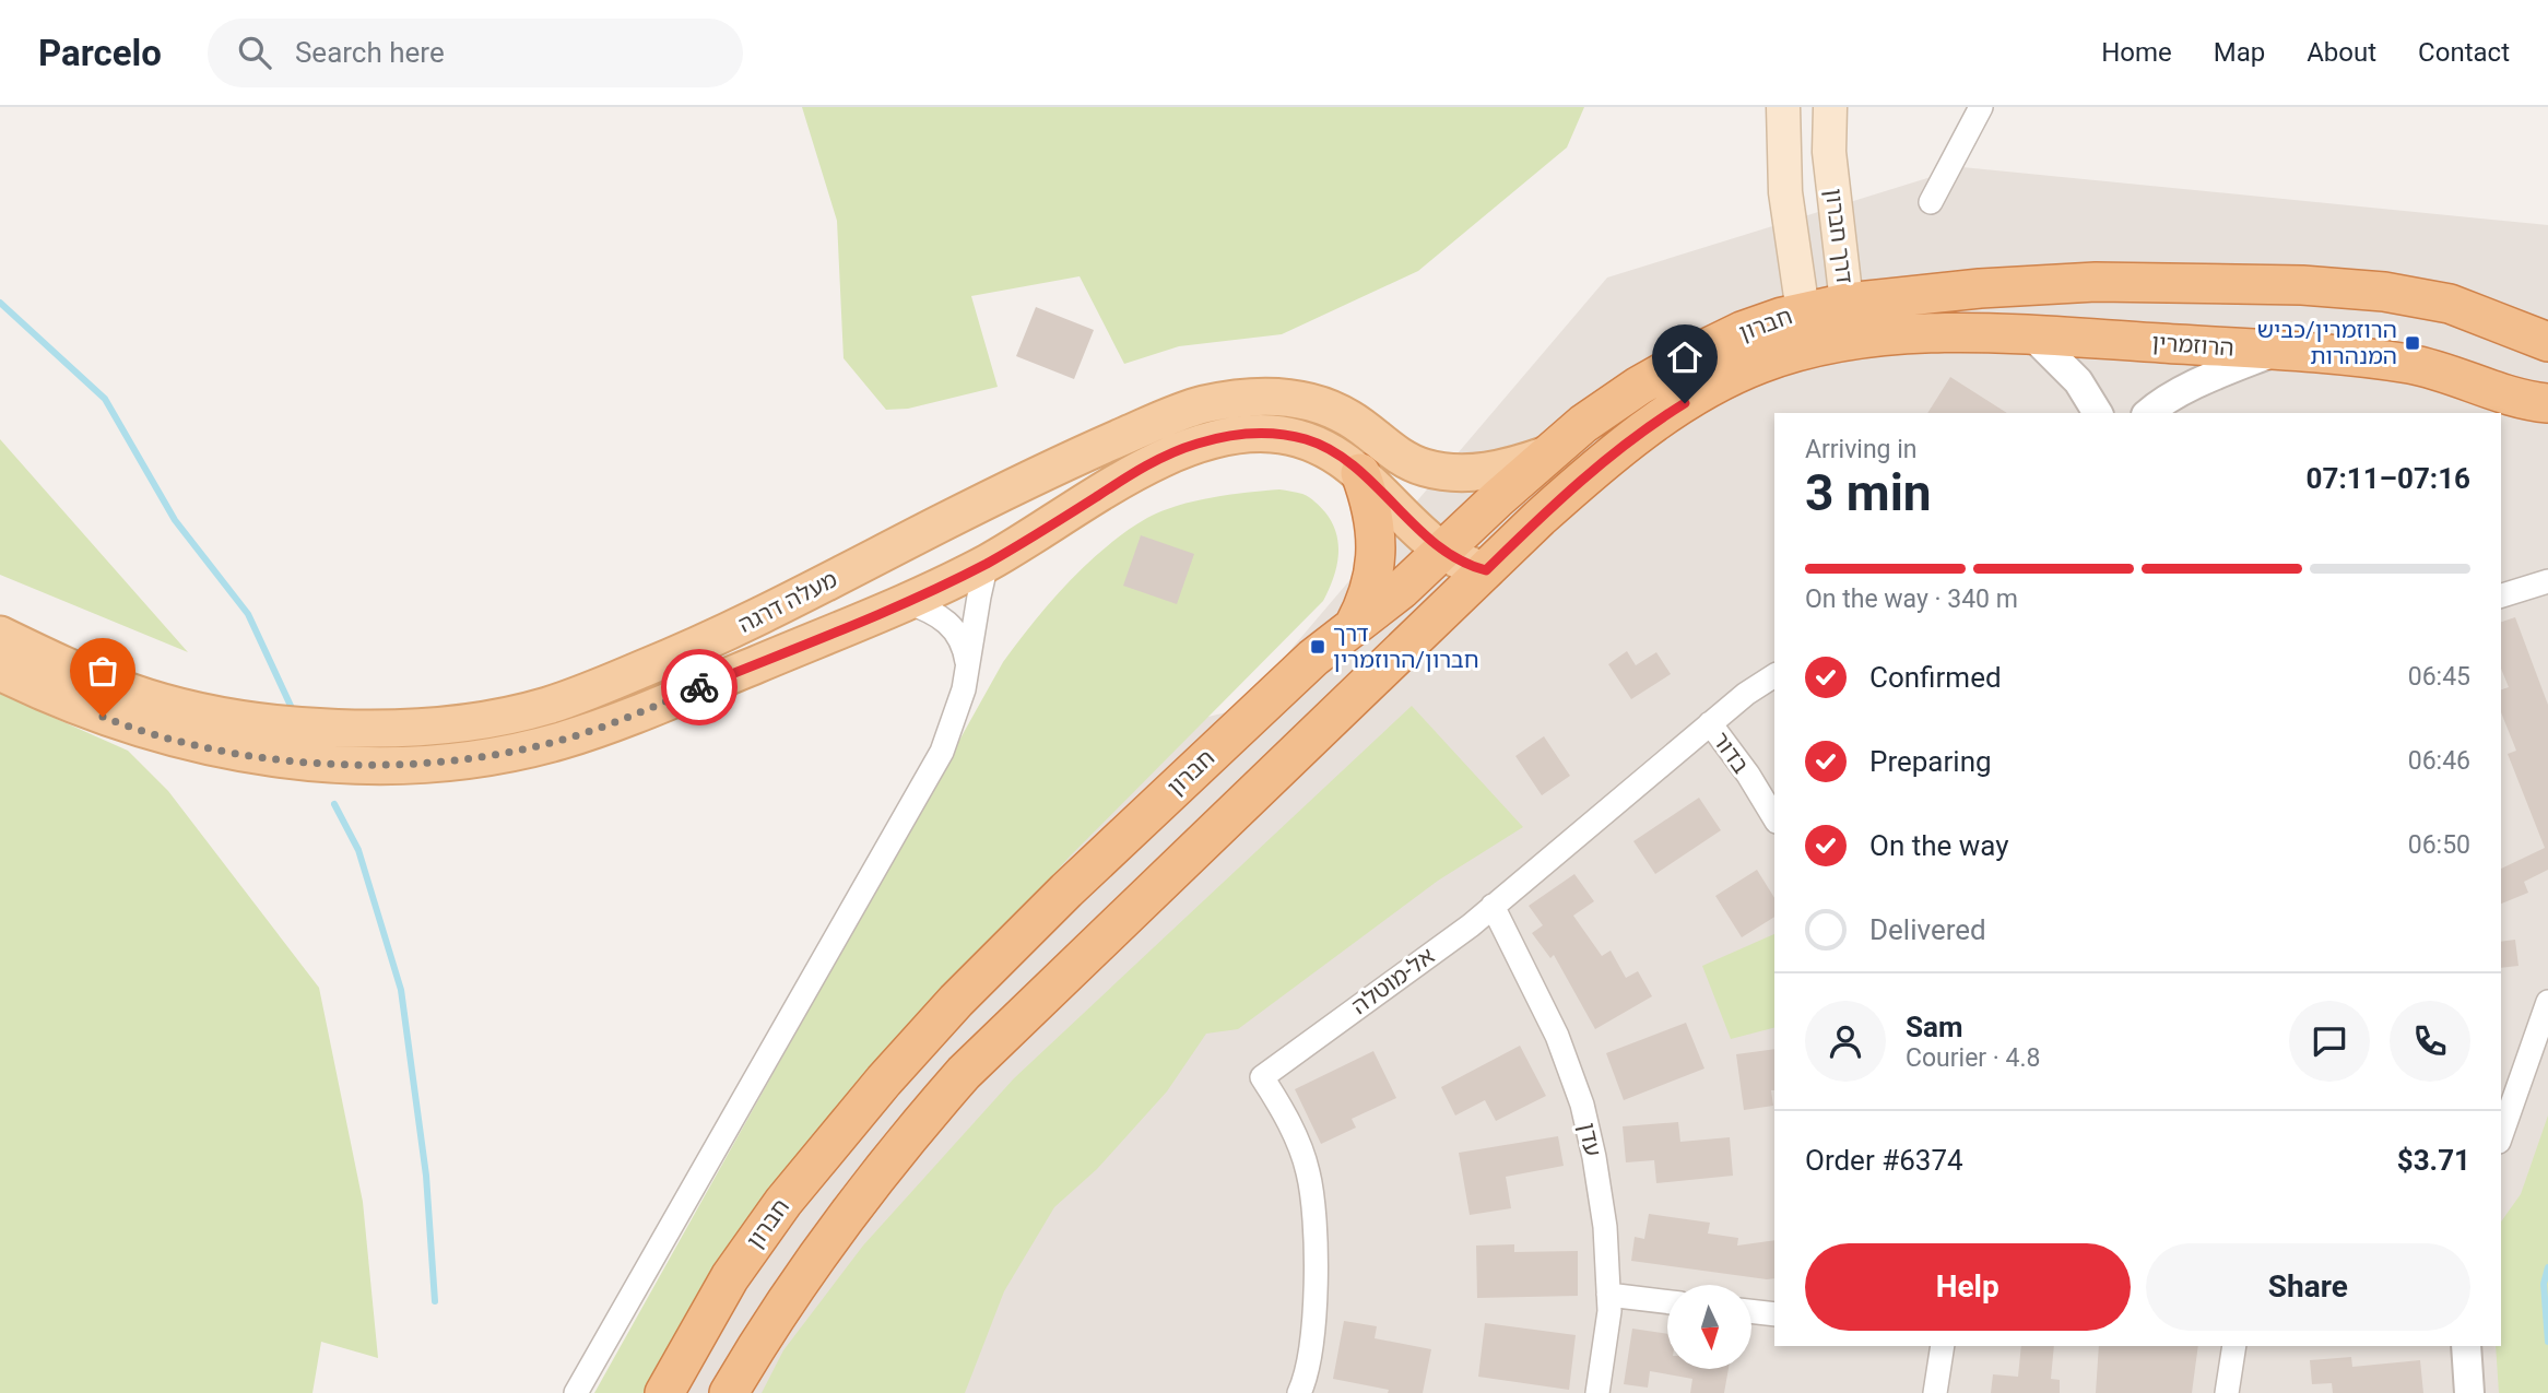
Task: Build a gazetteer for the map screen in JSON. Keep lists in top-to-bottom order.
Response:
{
  "streets": {
    "highway": ["חברון", "הרוזמרין"],
    "main road": ["דרך חברון", "מעלה דרגה"],
    "street": ["בדור", "אל-מוטלה", "עדן"]
  },
  "crossings": [
    ["דרך חברון", "חברון"],
    ["דרך חברון", "הרוזמרין"],
    ["חברון", "הרוזמרין"],
    ["חברון", "מעלה דרגה"],
    ["בדור", "אל-מוטלה"],
    ["אל-מוטלה", "עדן"]
  ],
  "places": {
    "transit": ["הרוזמרין/כביש המנהרות", "דרך חברון/הרוזמרין"]
  },
  "north": "bottom",
  "page": {
    "header": "Parcelo",
    "search": "Search here",
    "nav": [
      "Home",
      "Map",
      "About",
      "Contact"
    ],
    "heading": ["3 min", "Arriving in", "07:11–07:16"],
    "panel": [
      "Sam",
      "Courier · 4.8",
      "Order #6374",
      "$3.71"
    ],
    "bar": "On the way · 340 m",
    "list": [
      ["Confirmed", "06:45"],
      ["Preparing", "06:46"],
      ["On the way", "06:50"],
      "Delivered"
    ],
    "buttons": ["Help", "Share"]
  }
}
